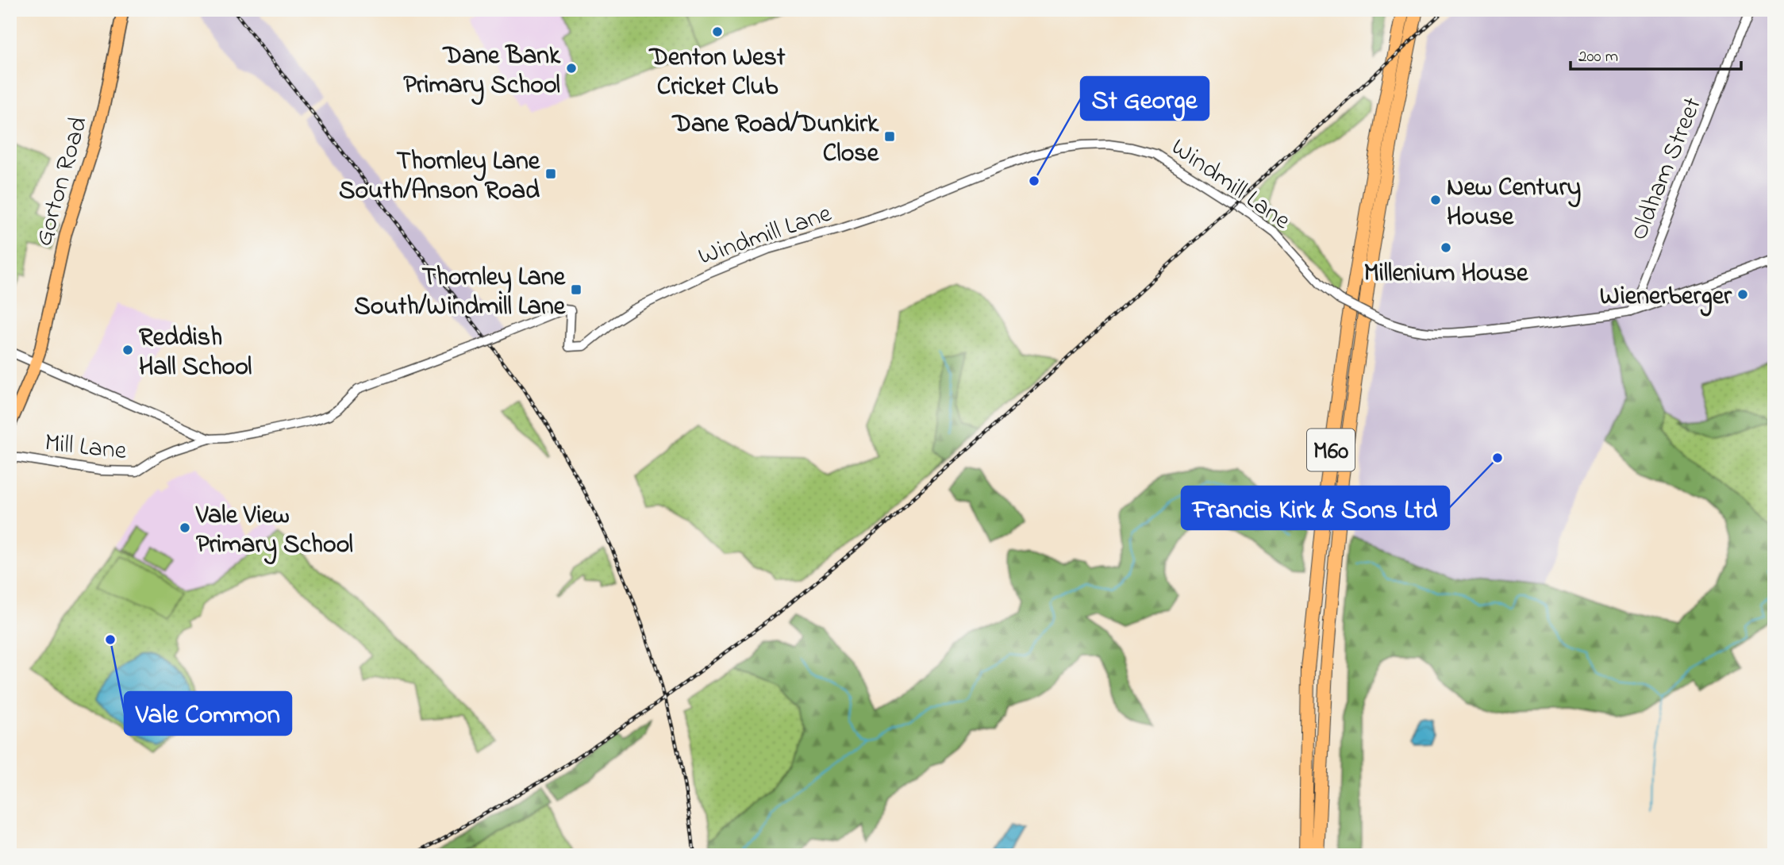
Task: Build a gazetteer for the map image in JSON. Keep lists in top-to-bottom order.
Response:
{
  "streets": {
    "highway": ["M60"],
    "main road": ["Gorton Road"],
    "street": ["Oldham Street", "Windmill Lane", "Mill Lane"]
  },
  "crossings": [
    ["Oldham Street", "Windmill Lane"],
    ["Windmill Lane", "Mill Lane"]
  ],
  "places": {
    "other": [
      "Denton West Cricket Club",
      "Dane Bank Primary School",
      "St George",
      "New Century House",
      "Millenium House",
      "Wienerberger",
      "Reddish Hall School",
      "Francis Kirk & Sons Ltd",
      "Vale View Primary School",
      "Vale Common"
    ],
    "transit": ["Dane Road/Dunkirk Close", "Thornley Lane South/Anson Road", "Thornley Lane South/Windmill Lane"]
  },
  "scale_bar": "200 m"
}
